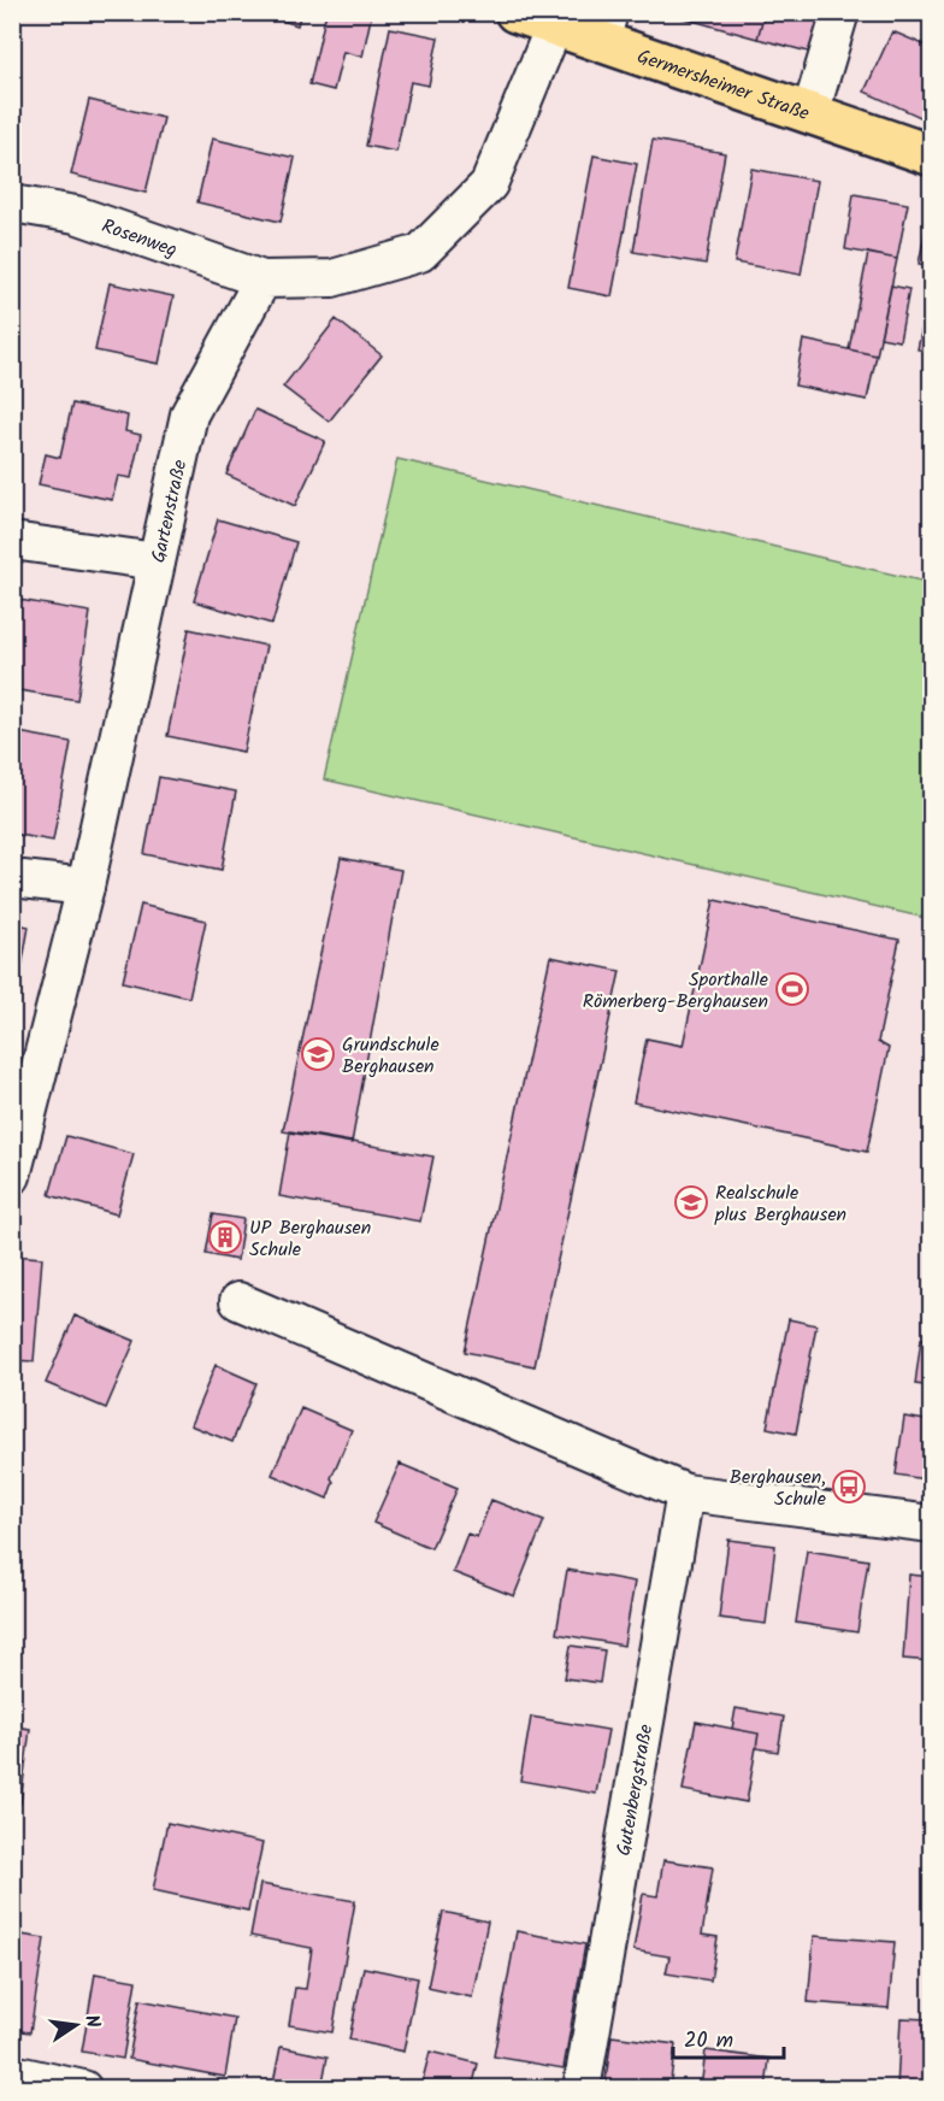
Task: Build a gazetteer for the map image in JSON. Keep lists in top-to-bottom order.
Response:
{
  "streets": {
    "main road": ["Germersheimer Straße"],
    "street": ["Rosenweg", "Gartenstraße", "Gutenbergstraße"]
  },
  "crossings": [
    ["Rosenweg", "Gartenstraße"]
  ],
  "places": {
    "sports": ["Sporthalle Römerberg-Berghausen"],
    "school or university": ["Grundschule Berghausen", "Realschule plus Berghausen"],
    "building": ["UP Berghausen Schule"],
    "bus stop": ["Berghausen, Schule"]
  },
  "scale_bar": "20 m",
  "north": "right"
}
